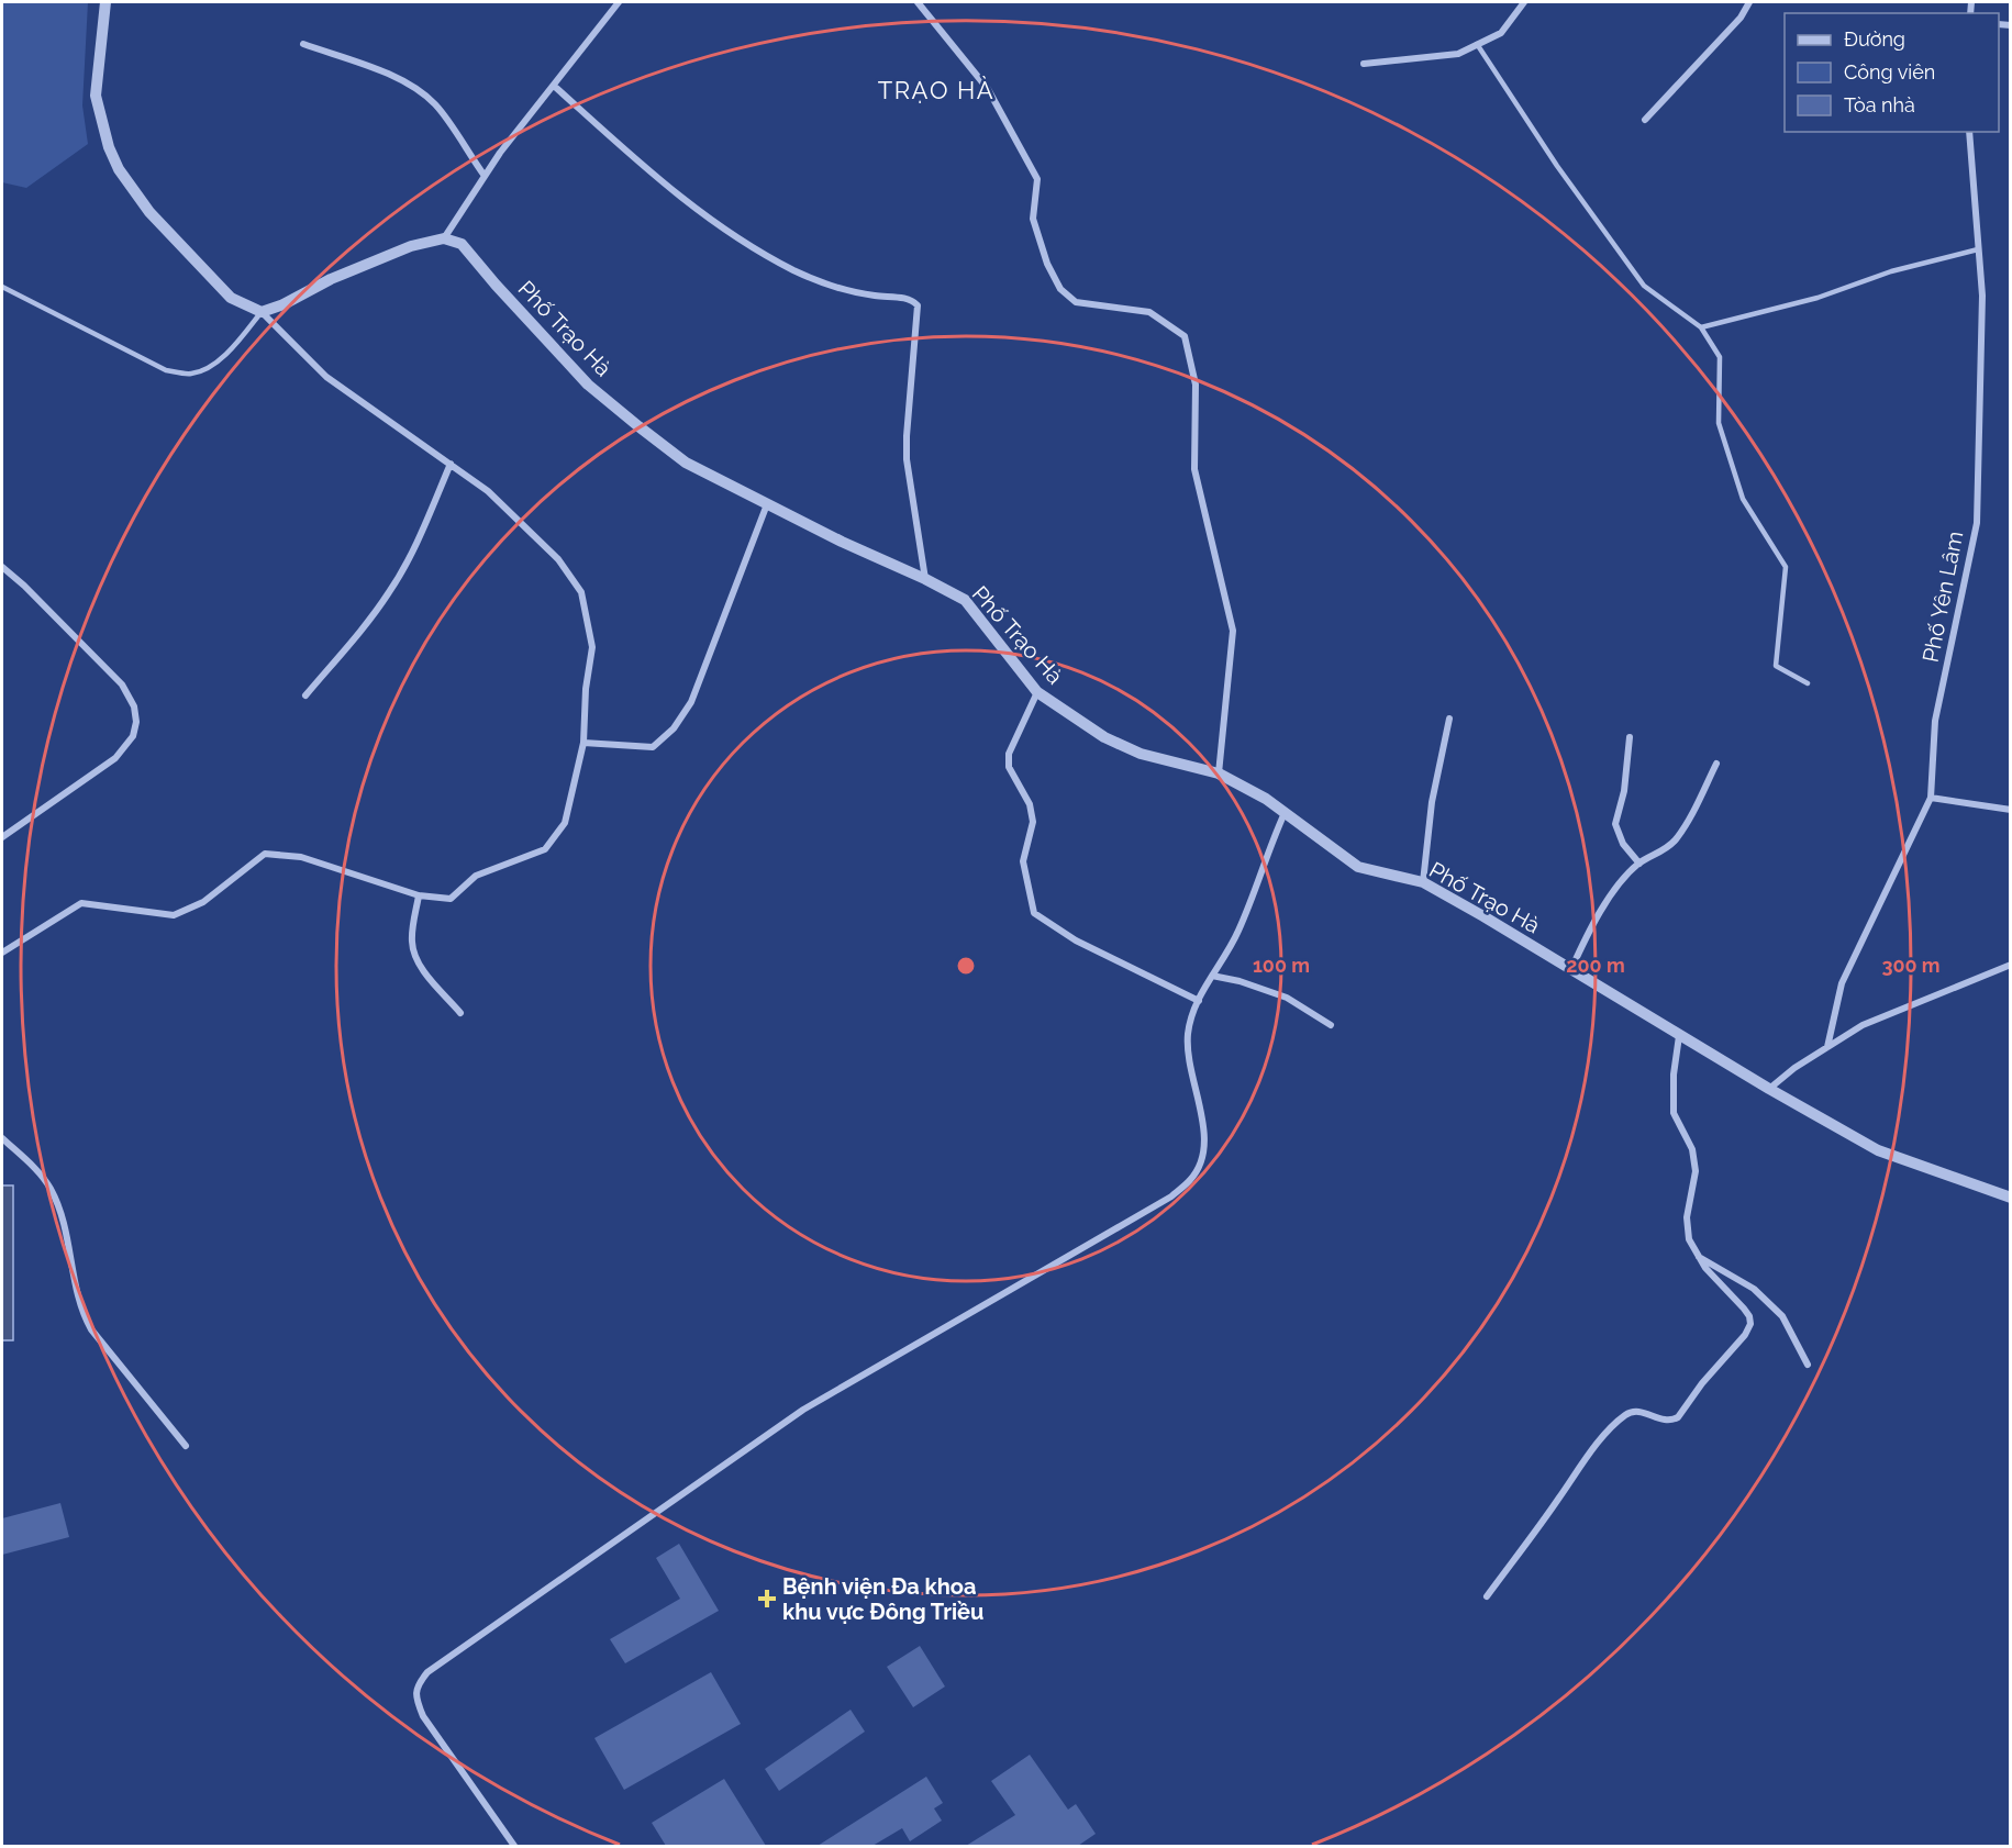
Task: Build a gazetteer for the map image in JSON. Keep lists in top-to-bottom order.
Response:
{
  "streets": {
    "street": ["Phố Trạo Hà", "Phố Yên Lâm"]
  },
  "districts": ["TRẠO HÀ"],
  "places": {
    "health": ["Bệnh viện Đa khoa khu vực Đông Triều"]
  },
  "legend": ["Đường", "Công viên", "Tòa nhà"],
  "rings": ["100 m", "200 m", "300 m"]
}
